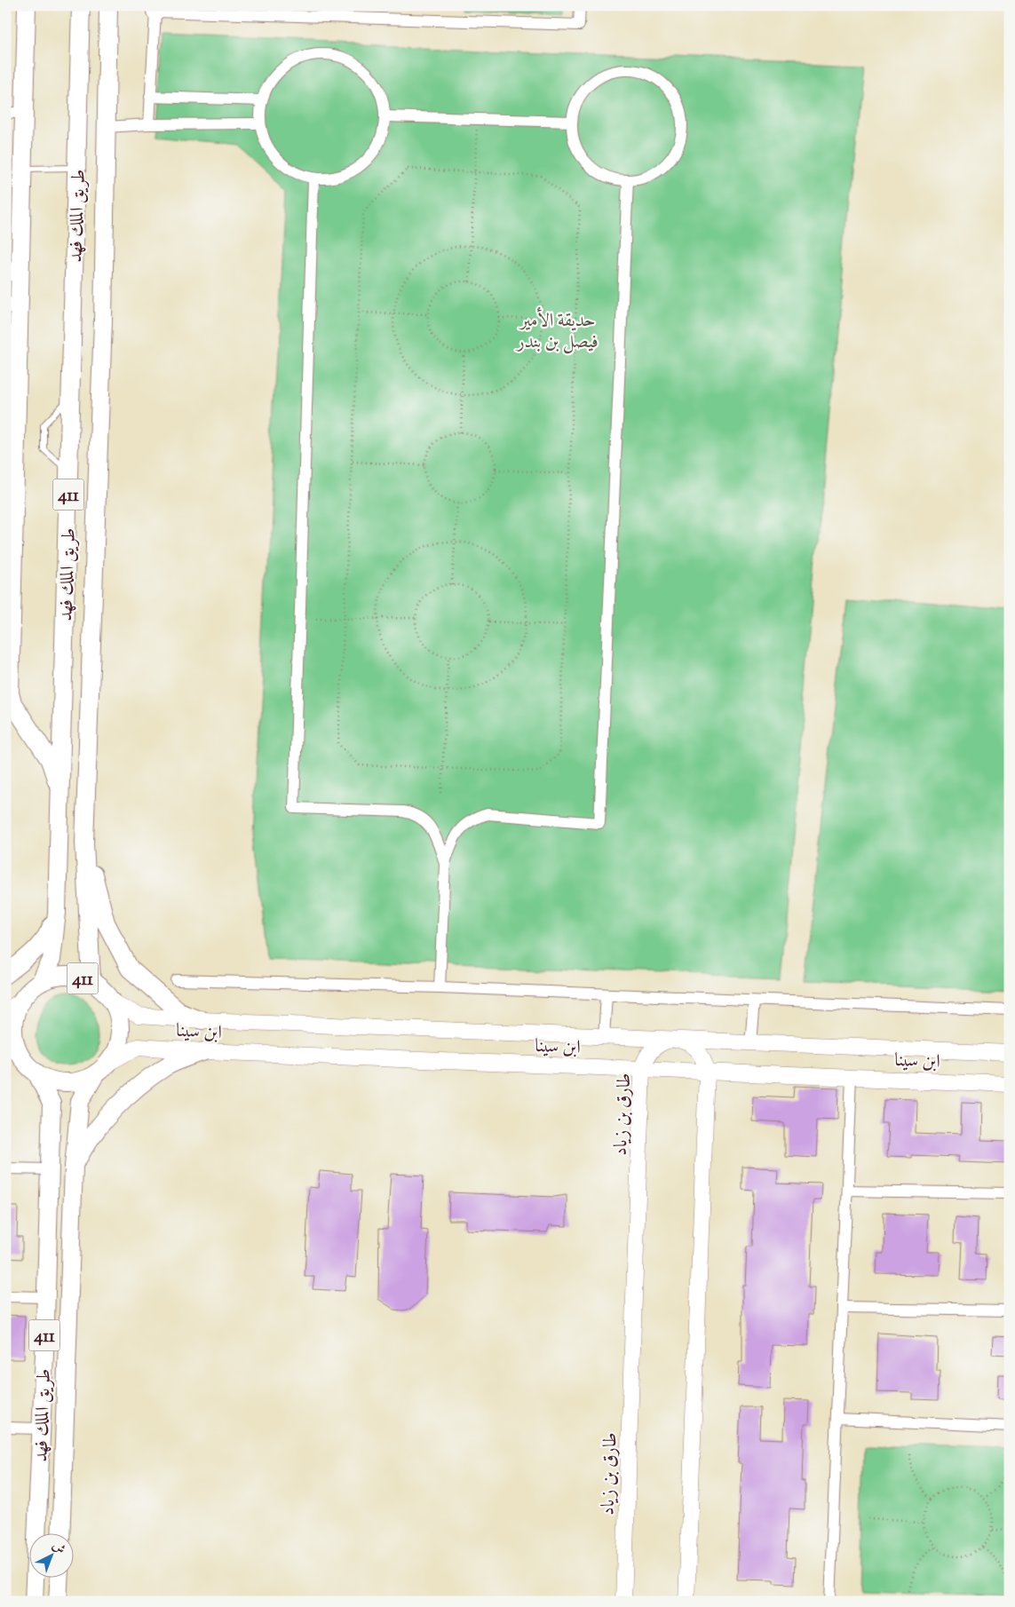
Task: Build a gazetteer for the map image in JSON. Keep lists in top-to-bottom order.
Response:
{
  "streets": {
    "main road": ["طريق الملك فهد", "411"],
    "street": ["ابن سينا", "طارق بن زياد"]
  },
  "crossings": [
    ["طريق الملك فهد", "411"],
    ["طريق الملك فهد", "ابن سينا"],
    ["411", "ابن سينا"],
    ["ابن سينا", "طارق بن زياد"]
  ],
  "parks": ["حديقة الأمير فيصل بن بندر"],
  "north": "top right"
}
